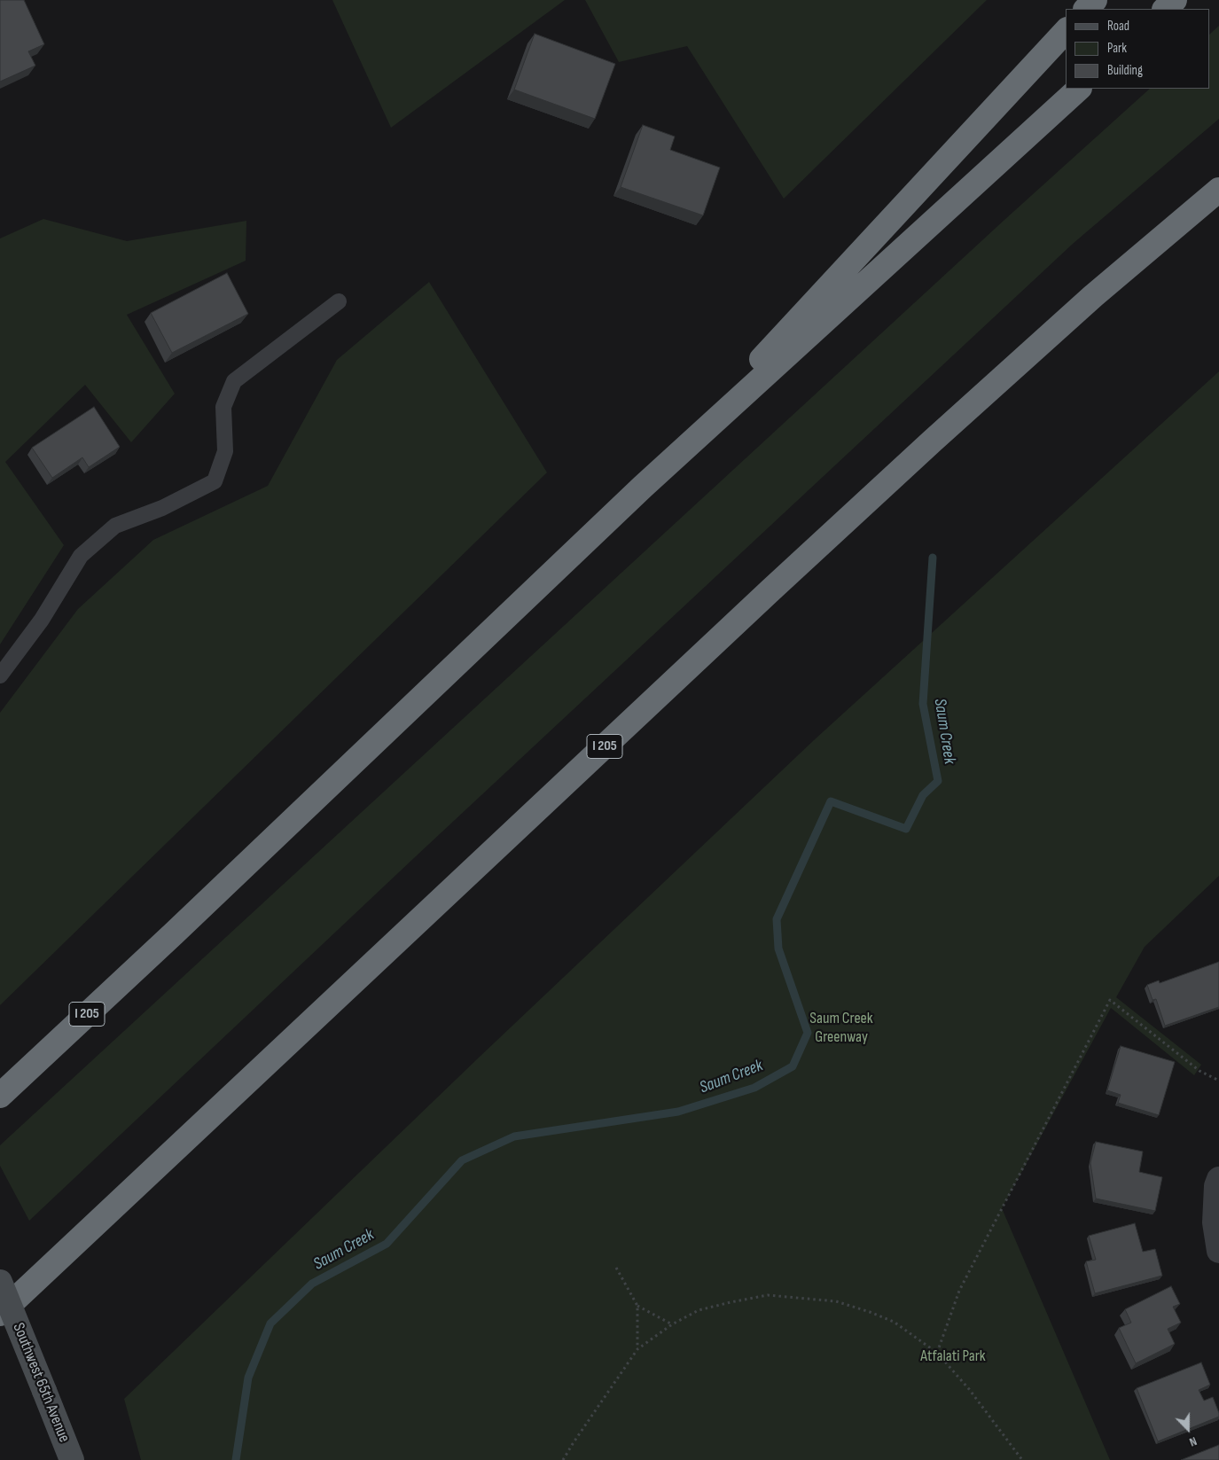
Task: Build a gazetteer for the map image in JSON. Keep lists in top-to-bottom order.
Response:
{
  "streets": {
    "highway": ["I 205"],
    "main road": ["Southwest 65th Avenue"]
  },
  "water": ["Saum Creek"],
  "parks": ["Saum Creek Greenway", "Atfalati Park"],
  "legend": ["Road", "Park", "Building"],
  "north": "bottom"
}
